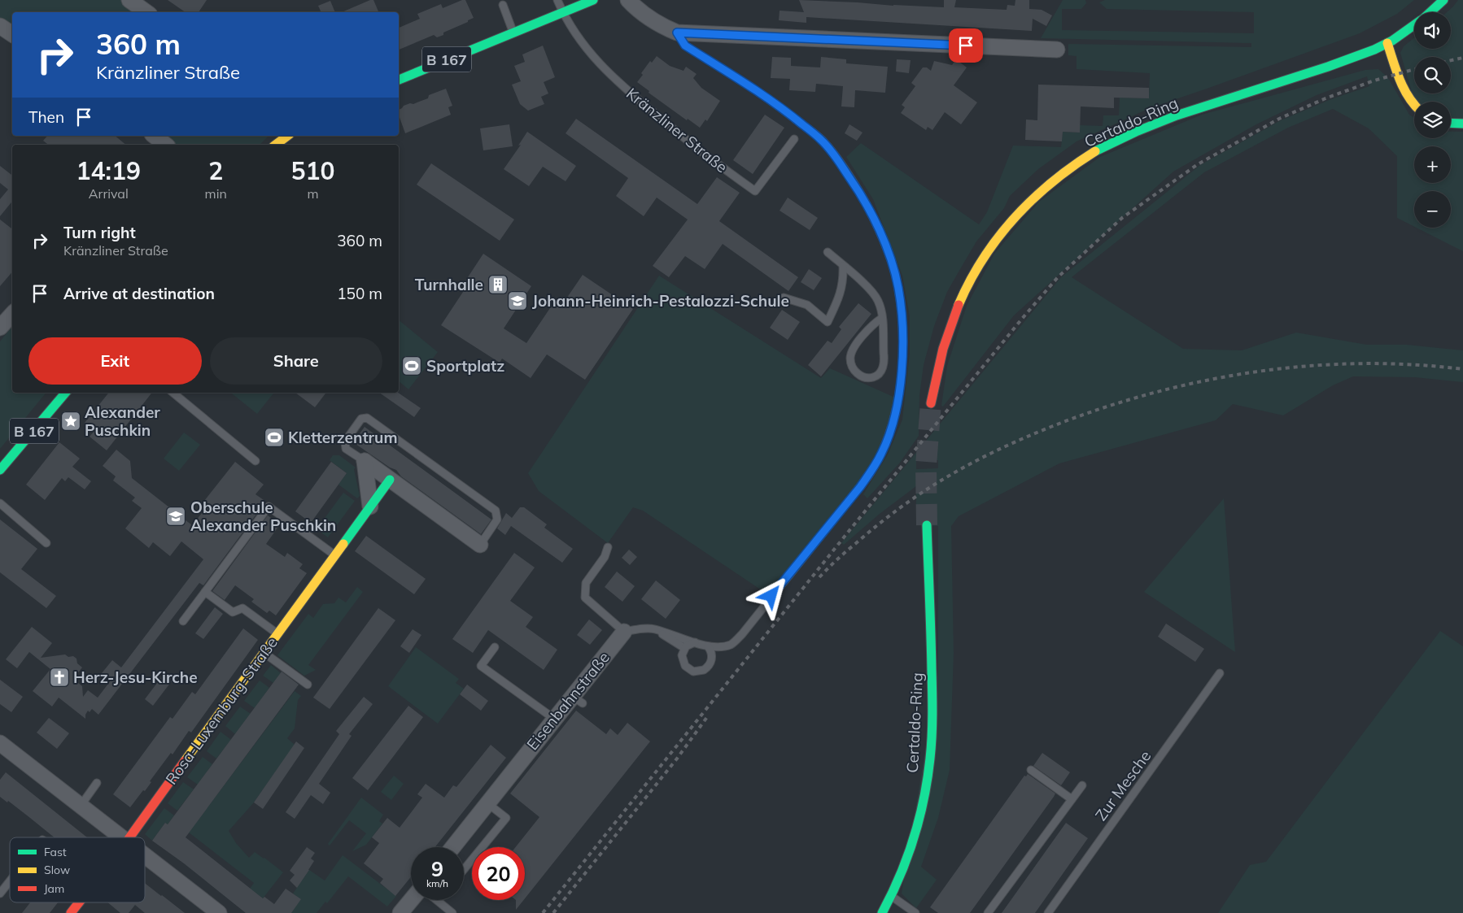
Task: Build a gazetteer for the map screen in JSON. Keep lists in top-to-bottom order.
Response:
{
  "streets": {
    "main road": ["B 167", "Certaldo-Ring", "Rosa-Luxemburg-Straße"],
    "street": ["Eisenbahnstraße"],
    "lane": ["Kränzliner Straße", "Zur Mesche"]
  },
  "crossings": [
    ["B 167", "Kränzliner Straße"]
  ],
  "places": {
    "building": ["Turnhalle"],
    "school or university": ["Johann-Heinrich-Pestalozzi-Schule", "Oberschule Alexander Puschkin"],
    "sports": ["Sportplatz", "Kletterzentrum"],
    "place": ["Alexander Puschkin"],
    "church": ["Herz-Jesu-Kirche"]
  },
  "legend": ["Fast", "Slow", "Jam"],
  "page": {
    "map_buttons": ["+", "−"],
    "turn": ["360 m", "Kränzliner Straße"],
    "then": "Then",
    "eta": [
      "14:19",
      "Arrival",
      "2",
      "min",
      "510",
      "m"
    ],
    "list": [
      {
        "name": "Turn right",
        "note": "Kränzliner Straße",
        "value": "360 m"
      },
      {
        "name": "Arrive at destination",
        "value": "150 m"
      }
    ],
    "buttons": ["Exit", "Share"],
    "speed": "9 km/h",
    "limit": "20"
  }
}
